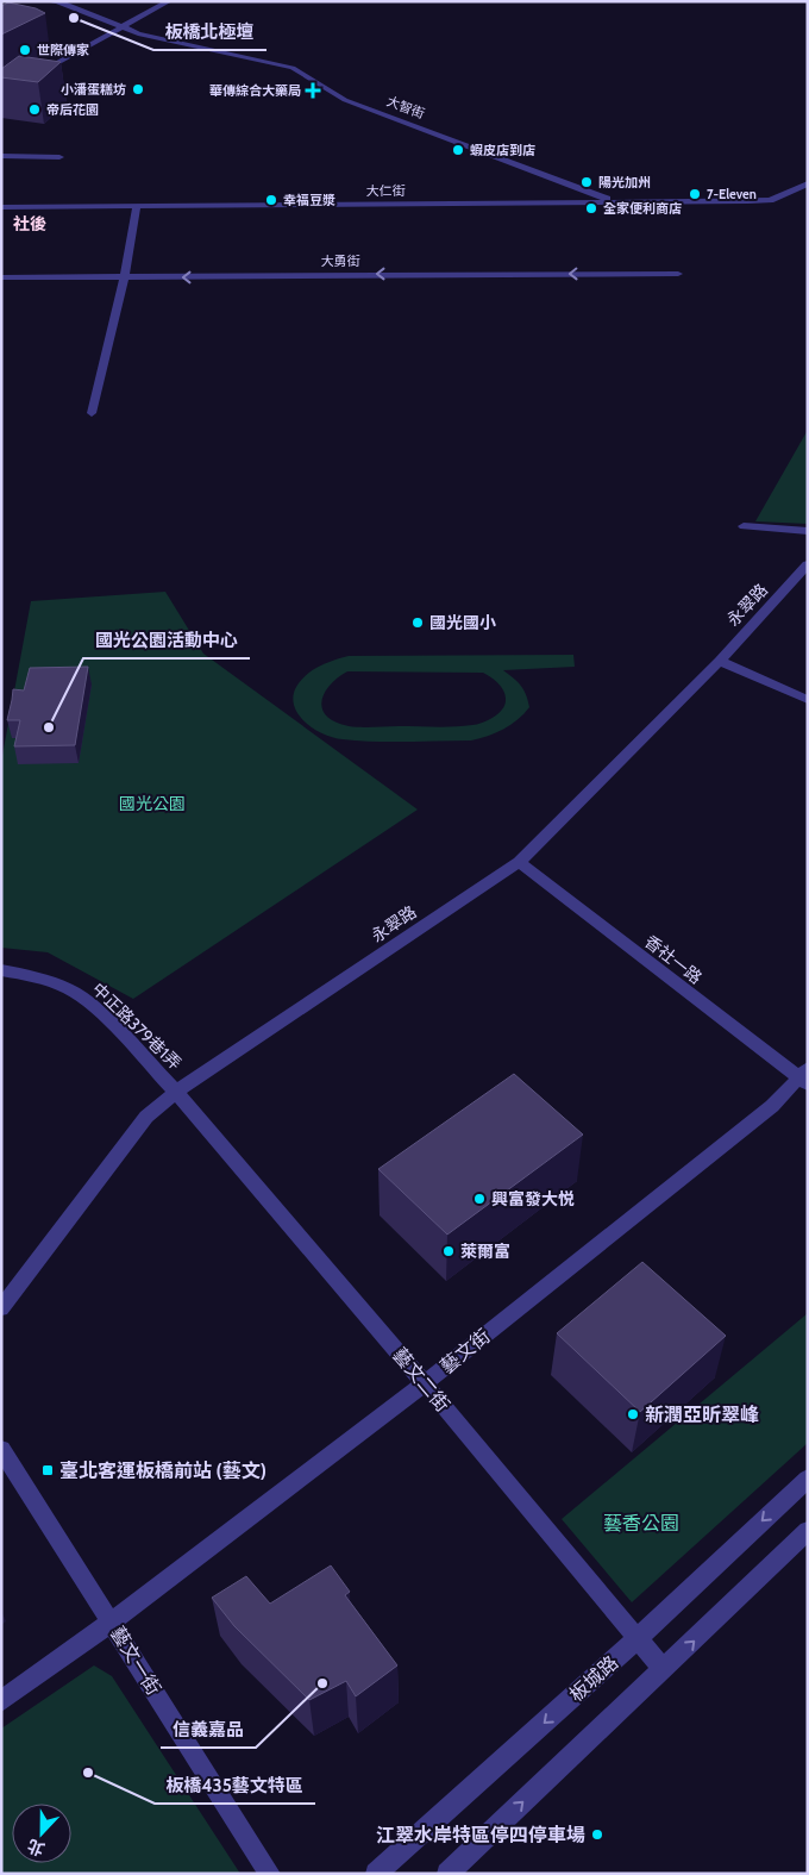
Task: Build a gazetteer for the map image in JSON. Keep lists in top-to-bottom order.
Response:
{
  "streets": {
    "street": [
      "大智街",
      "大仁街",
      "大勇街",
      "永翠路",
      "香社一路",
      "中正路379巷1弄",
      "藝文街",
      "藝文二街",
      "藝文一街",
      "板城路"
    ]
  },
  "crossings": [
    ["大智街", "大仁街"],
    ["永翠路", "香社一路"],
    ["永翠路", "中正路379巷1弄"],
    ["永翠路", "藝文二街"],
    ["香社一路", "藝文街"],
    ["中正路379巷1弄", "藝文二街"],
    ["藝文街", "藝文二街"],
    ["藝文街", "藝文一街"],
    ["藝文二街", "板城路"]
  ],
  "one_way": ["大勇街"],
  "districts": ["社後"],
  "parks": ["國光公園", "藝香公園"],
  "places": {
    "other": [
      "板橋北極壇",
      "世際傳家",
      "小潘蛋糕坊",
      "帝后花園",
      "蝦皮店到店",
      "陽光加州",
      "7-Eleven",
      "幸福豆漿",
      "全家便利商店",
      "國光國小",
      "國光公園活動中心",
      "興富發大悦",
      "萊爾富",
      "新潤亞昕翠峰",
      "信義嘉品",
      "板橋435藝文特區",
      "江翠水岸特區停四停車場"
    ],
    "health": ["華傳綜合大藥局"],
    "transit": ["臺北客運板橋前站 (藝文)"]
  },
  "north": "bottom"
}
